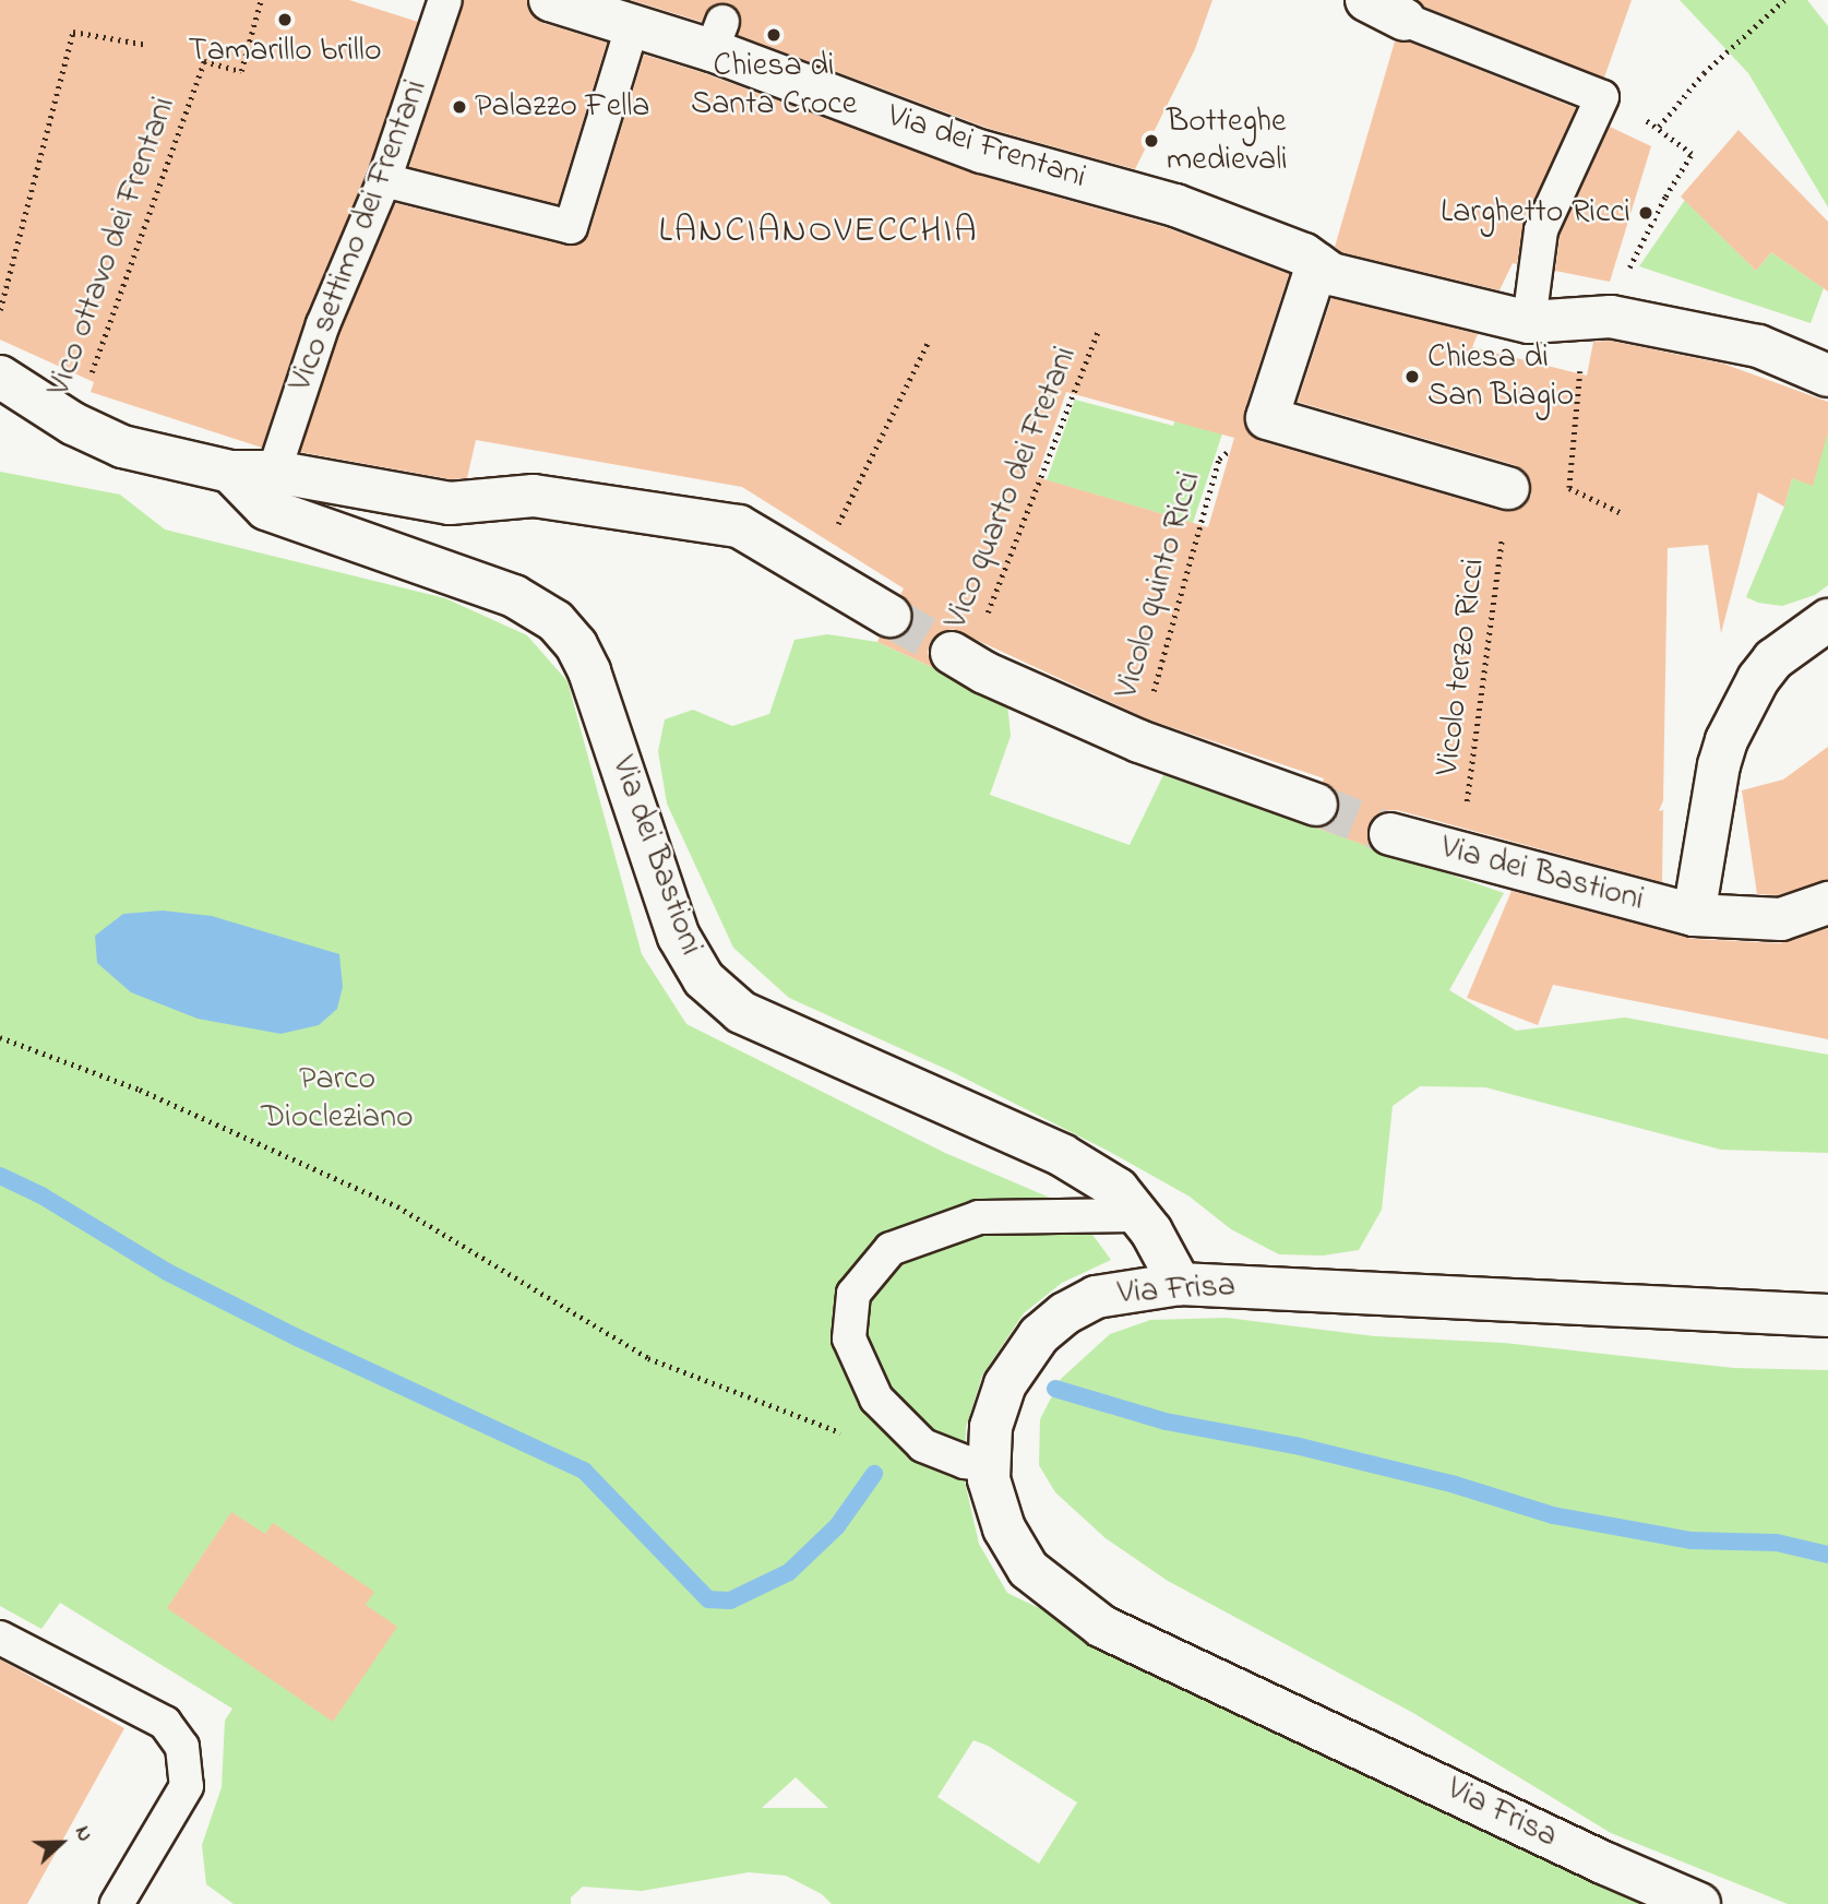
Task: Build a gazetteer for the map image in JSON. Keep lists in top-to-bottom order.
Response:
{
  "streets": {
    "street": ["Via dei Frentani", "Via dei Bastioni", "Via Frisa"],
    "lane": ["Vico settimo dei Frentani"],
    "path": [
      "Vico ottavo dei Frentani",
      "Vico quarto dei Fretani",
      "Vicolo quinto Ricci",
      "Vicolo terzo Ricci"
    ]
  },
  "crossings": [
    ["Vicolo terzo Ricci", "Via dei Bastioni"],
    ["Via dei Bastioni", "Via Frisa"]
  ],
  "districts": ["LANCIANOVECCHIA"],
  "parks": ["Parco Diocleziano"],
  "places": [
    "Tamarillo brillo",
    "Chiesa di Santa Croce",
    "Palazzo Fella",
    "Botteghe medievali",
    "Larghetto Ricci",
    "Chiesa di San Biagio"
  ],
  "north": "right"
}
